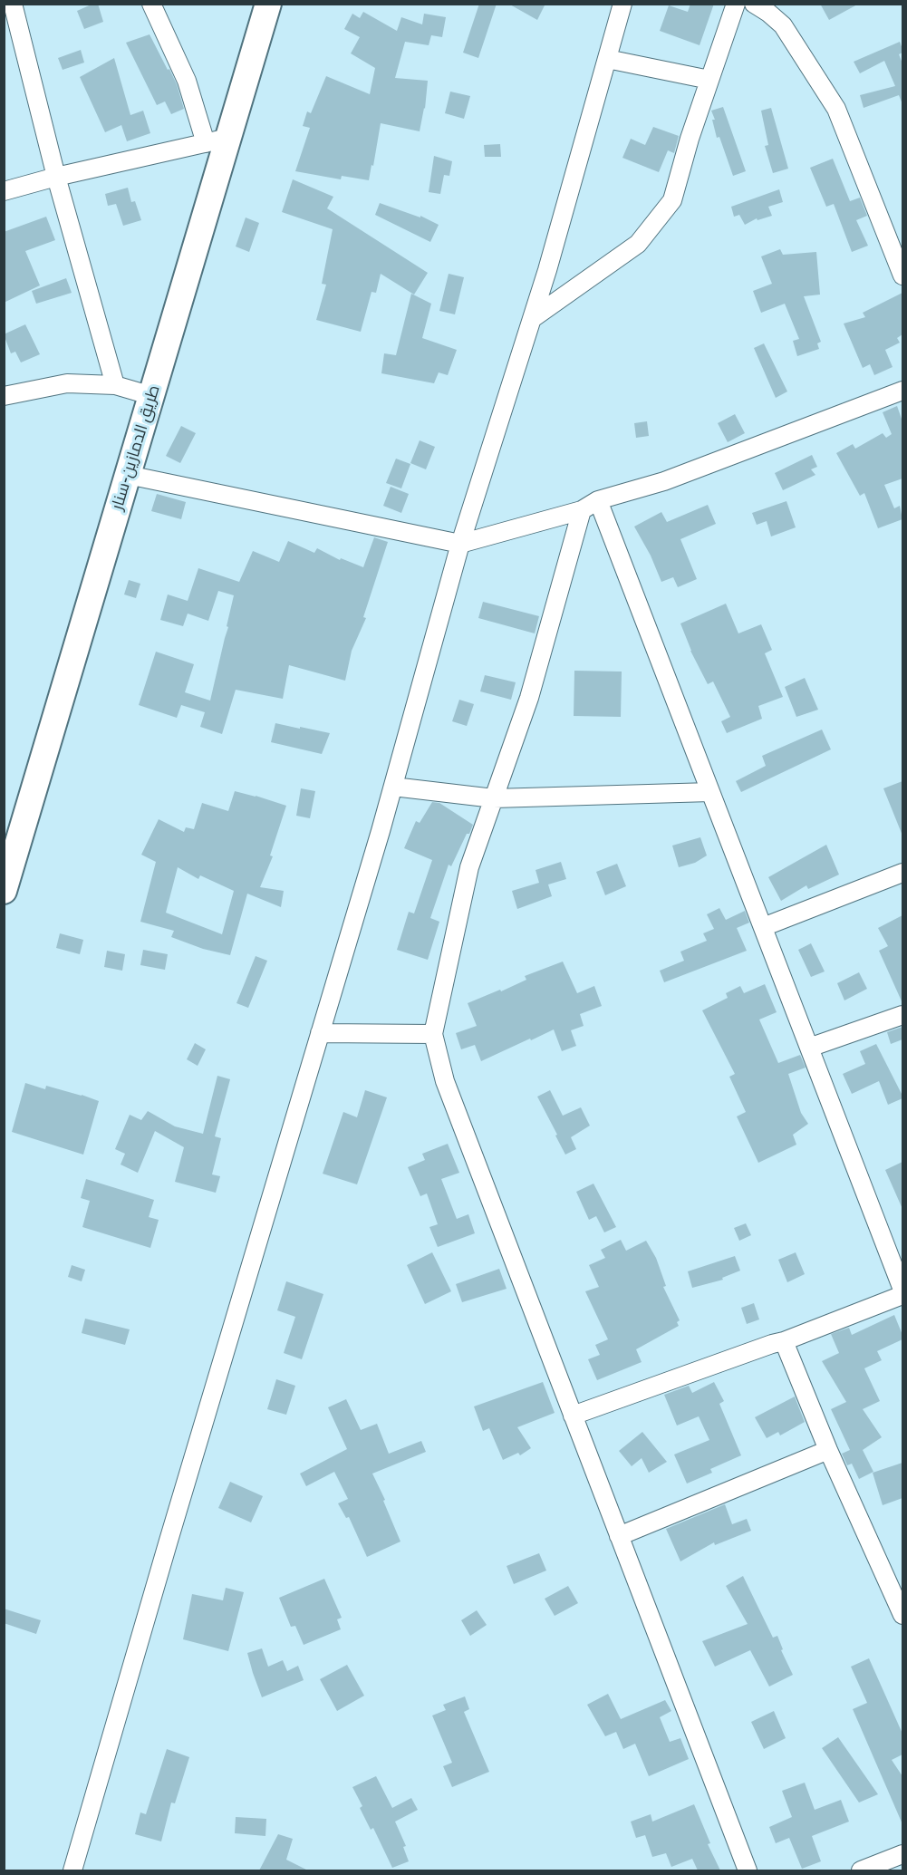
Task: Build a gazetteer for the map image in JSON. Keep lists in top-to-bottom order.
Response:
{
  "streets": {
    "highway": ["طريق الدمازين-سنار"]
  }
}
